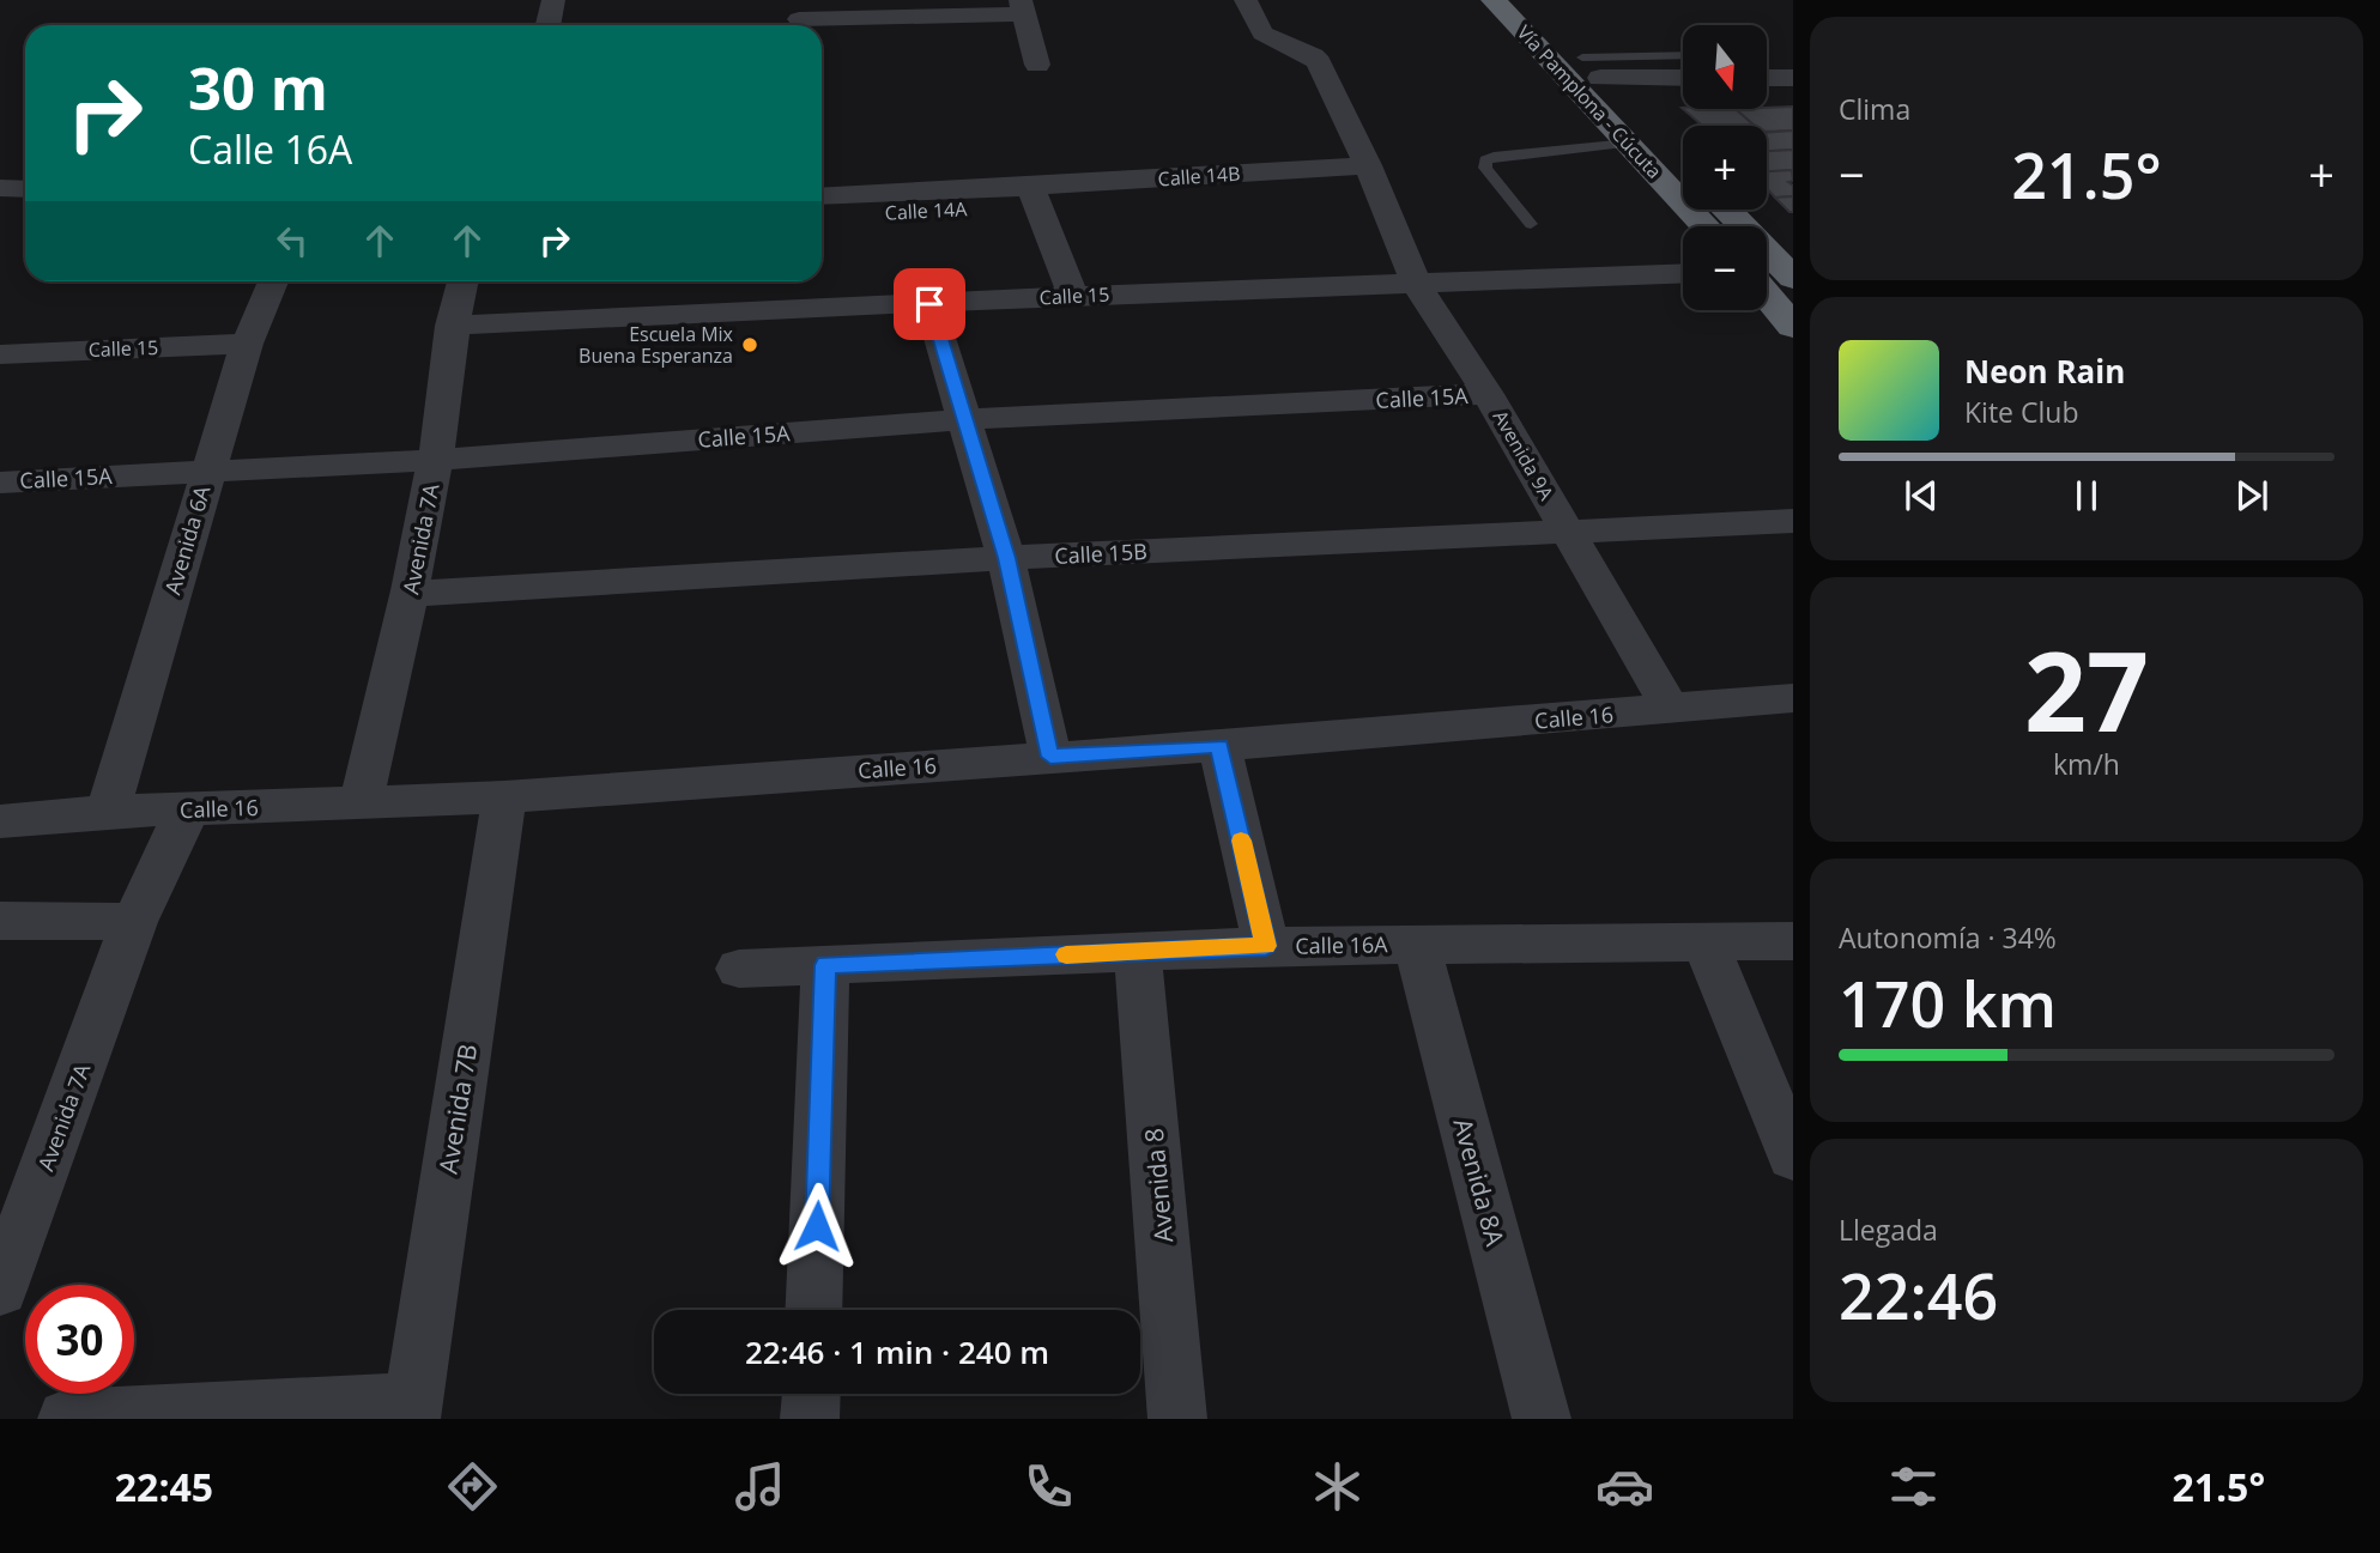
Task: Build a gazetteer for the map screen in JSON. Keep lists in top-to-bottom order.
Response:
{
  "streets": {
    "highway": ["Vía Pamplona - Cúcuta"],
    "street": [
      "Calle 14B",
      "Calle 14A",
      "Calle 15",
      "Calle 15A",
      "Avenida 9A",
      "Avenida 7A",
      "Avenida 6A",
      "Calle 15B",
      "Calle 16",
      "Calle 16A",
      "Avenida 7B",
      "Avenida 8A",
      "Avenida 8"
    ]
  },
  "crossings": [
    ["Calle 14B", "Calle 14A"],
    ["Calle 14B", "Avenida 9A"],
    ["Calle 15", "Avenida 9A"],
    ["Calle 15", "Avenida 7A"],
    ["Calle 15", "Avenida 6A"],
    ["Calle 15A", "Avenida 9A"],
    ["Calle 15A", "Avenida 7A"],
    ["Calle 15A", "Avenida 6A"],
    ["Avenida 9A", "Calle 15B"],
    ["Avenida 9A", "Calle 16"],
    ["Avenida 7A", "Calle 15B"],
    ["Avenida 7A", "Calle 16"],
    ["Avenida 6A", "Calle 16"],
    ["Calle 16", "Avenida 7B"],
    ["Calle 16A", "Avenida 8A"],
    ["Calle 16A", "Avenida 8"]
  ],
  "places": ["Escuela Mix Buena Esperanza"],
  "north": "bottom",
  "page": {
    "tile": [
      "Clima",
      ["27", "km/h"],
      ["Autonomía · 34%", "170 km"],
      ["Llegada", "22:46"]
    ],
    "map_buttons": ["+", "−"],
    "turn": ["30 m", "Calle 16A"],
    "heat": ["−", "21.5°", "+"],
    "song": ["Neon Rain", "Kite Club"],
    "limit": "30",
    "trip": "22:46 · 1 min · 240 m",
    "tabs": ["22:45", "21.5°"]
  }
}
